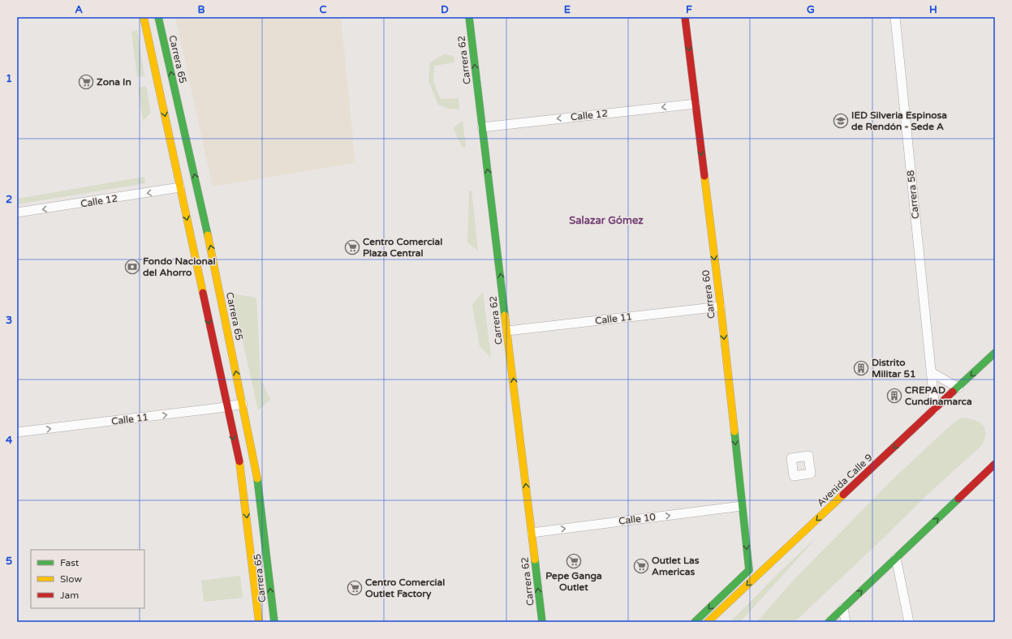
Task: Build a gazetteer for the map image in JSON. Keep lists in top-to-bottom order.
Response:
{
  "streets": {
    "main road": [
      "Carrera 65",
      "Carrera 62",
      "Carrera 60",
      "Avenida Calle 9"
    ],
    "street": [
      "Calle 12",
      "Carrera 58",
      "Calle 11",
      "Calle 10"
    ]
  },
  "crossings": [
    ["Carrera 65", "Calle 12"],
    ["Carrera 65", "Calle 11"],
    ["Carrera 62", "Calle 12"],
    ["Carrera 62", "Calle 11"],
    ["Carrera 62", "Calle 10"],
    ["Calle 12", "Carrera 60"],
    ["Carrera 58", "Avenida Calle 9"],
    ["Carrera 60", "Calle 11"],
    ["Carrera 60", "Calle 10"]
  ],
  "one_way": [
    "Carrera 62",
    "Calle 12",
    "Carrera 60",
    "Calle 11",
    "Calle 10"
  ],
  "districts": ["Salazar Gómez"],
  "places": {
    "supermarket": [
      "Zona In",
      "Centro Comercial Plaza Central",
      "Pepe Ganga Outlet",
      "Outlet Las Americas",
      "Centro Comercial Outlet Factory"
    ],
    "school or university": ["IED Silveria Espinosa de Rendón - Sede A"],
    "bank": ["Fondo Nacional del Ahorro"],
    "building": ["Distrito Militar 51", "CREPAD Cundinamarca"]
  },
  "legend": ["Fast", "Slow", "Jam"],
  "grid": {
    "columns": [
      "A",
      "B",
      "C",
      "D",
      "E",
      "F",
      "G",
      "H"
    ],
    "rows": [
      "1",
      "2",
      "3",
      "4",
      "5"
    ]
  }
}
